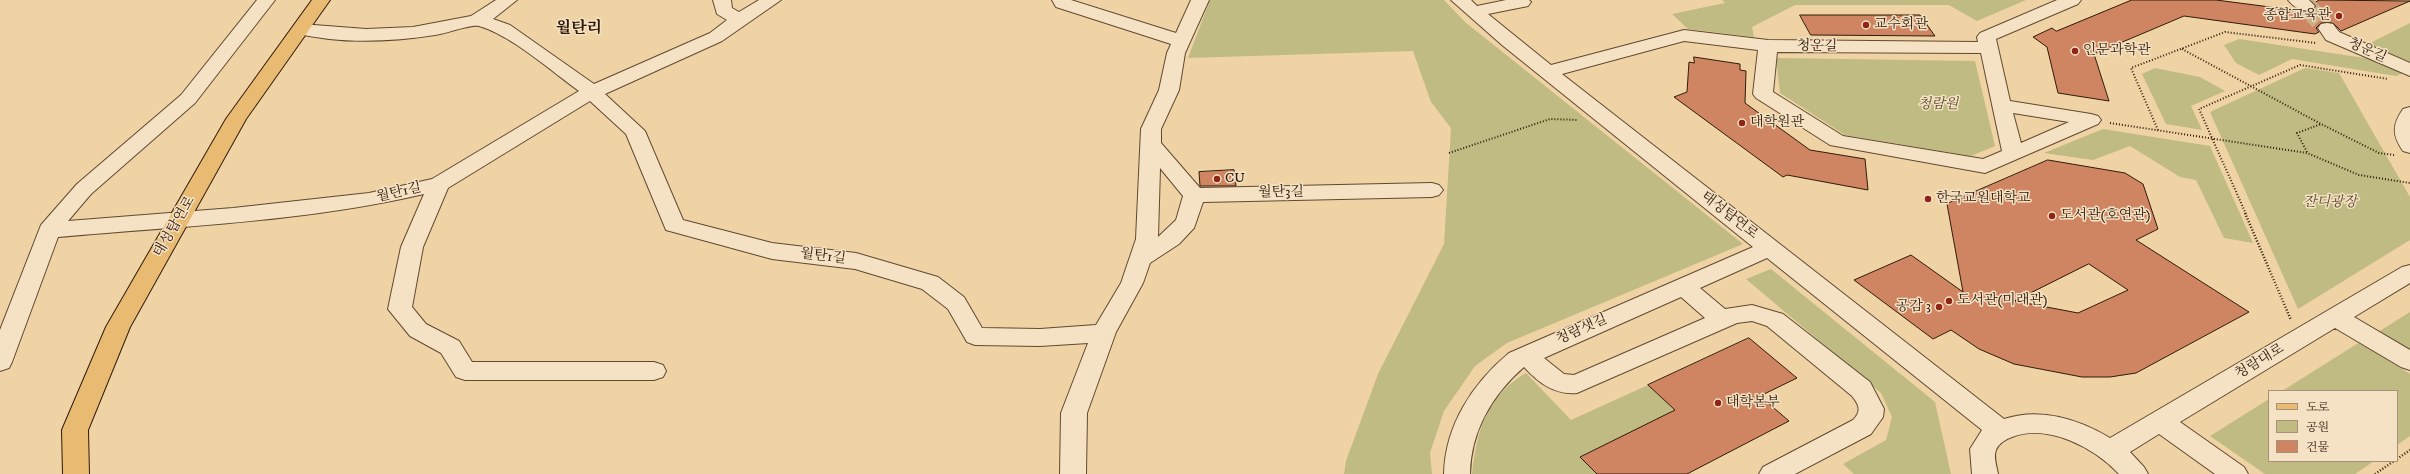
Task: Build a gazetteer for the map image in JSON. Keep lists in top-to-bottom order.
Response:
{
  "streets": {
    "main road": ["태성탑연로"],
    "street": [
      "청운길",
      "월탄1길",
      "월탄3길",
      "청람샛길",
      "청람대로"
    ]
  },
  "crossings": [
    ["청운길", "태성탑연로"],
    ["월탄1길", "태성탑연로"],
    ["태성탑연로", "청람샛길"]
  ],
  "districts": ["월탄리"],
  "parks": ["청람원", "잔디광장"],
  "places": [
    "종합교육관",
    "교수회관",
    "인문과학관",
    "대학원관",
    "CU",
    "한국교원대학교",
    "도서관(호연관)",
    "도서관(미래관)",
    "공감 3",
    "대학본부"
  ],
  "legend": ["도로", "공원", "건물"]
}
